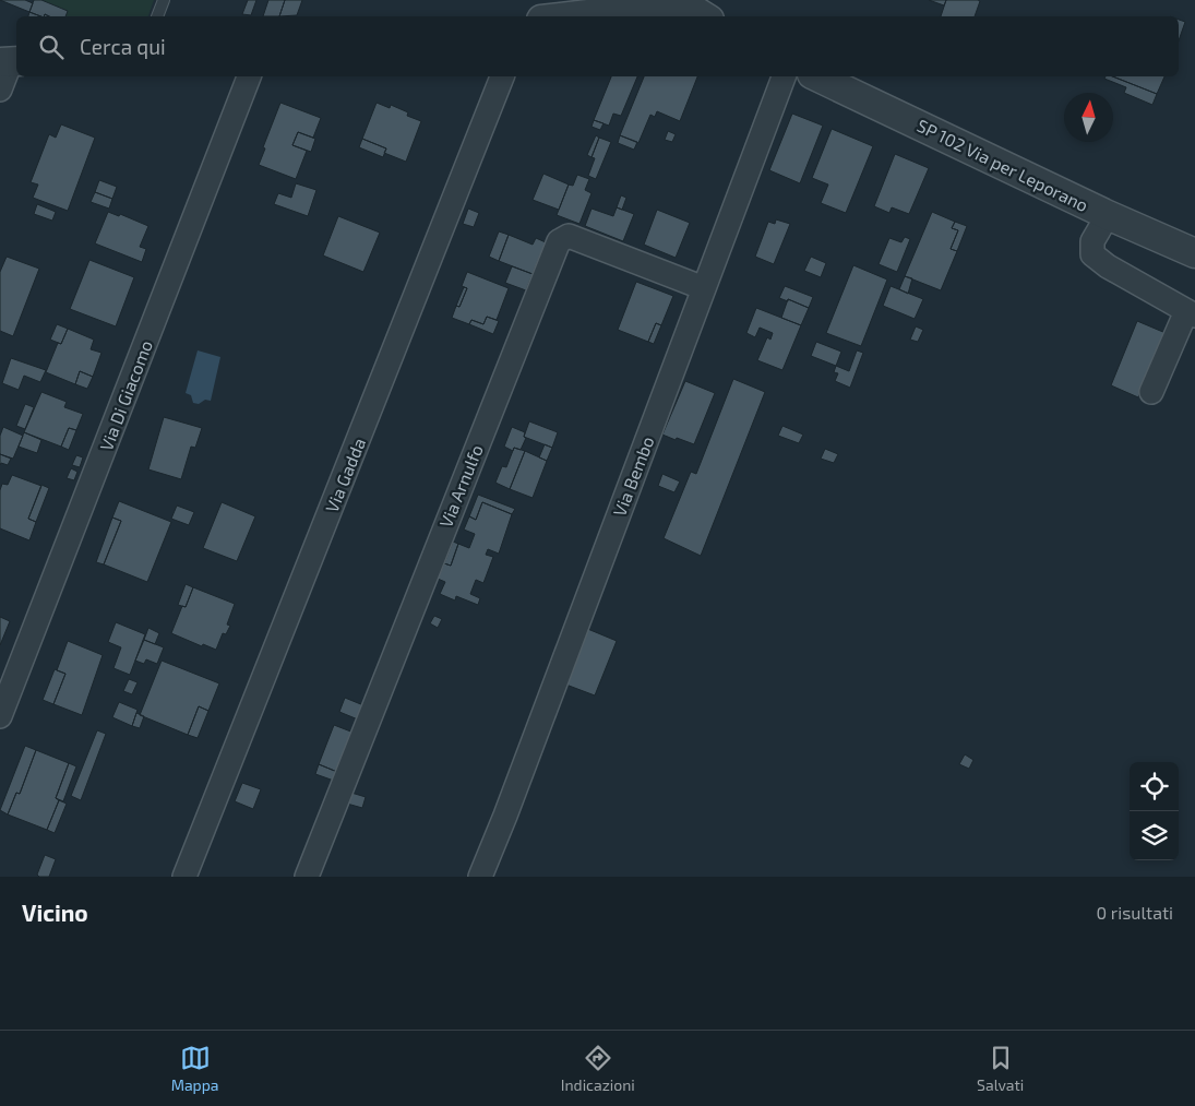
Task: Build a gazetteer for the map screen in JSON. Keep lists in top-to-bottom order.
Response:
{
  "streets": {
    "street": [
      "SP 102 Via per Leporano",
      "Via Di Giacomo",
      "Via Gadda",
      "Via Bembo",
      "Via Arnulfo"
    ]
  },
  "crossings": [
    ["Via Bembo", "Via Arnulfo"]
  ],
  "north": "top",
  "page": {
    "search": "Cerca qui",
    "heading": ["Vicino", "0 risultati"],
    "nav": ["Mappa", "Indicazioni", "Salvati"]
  }
}
